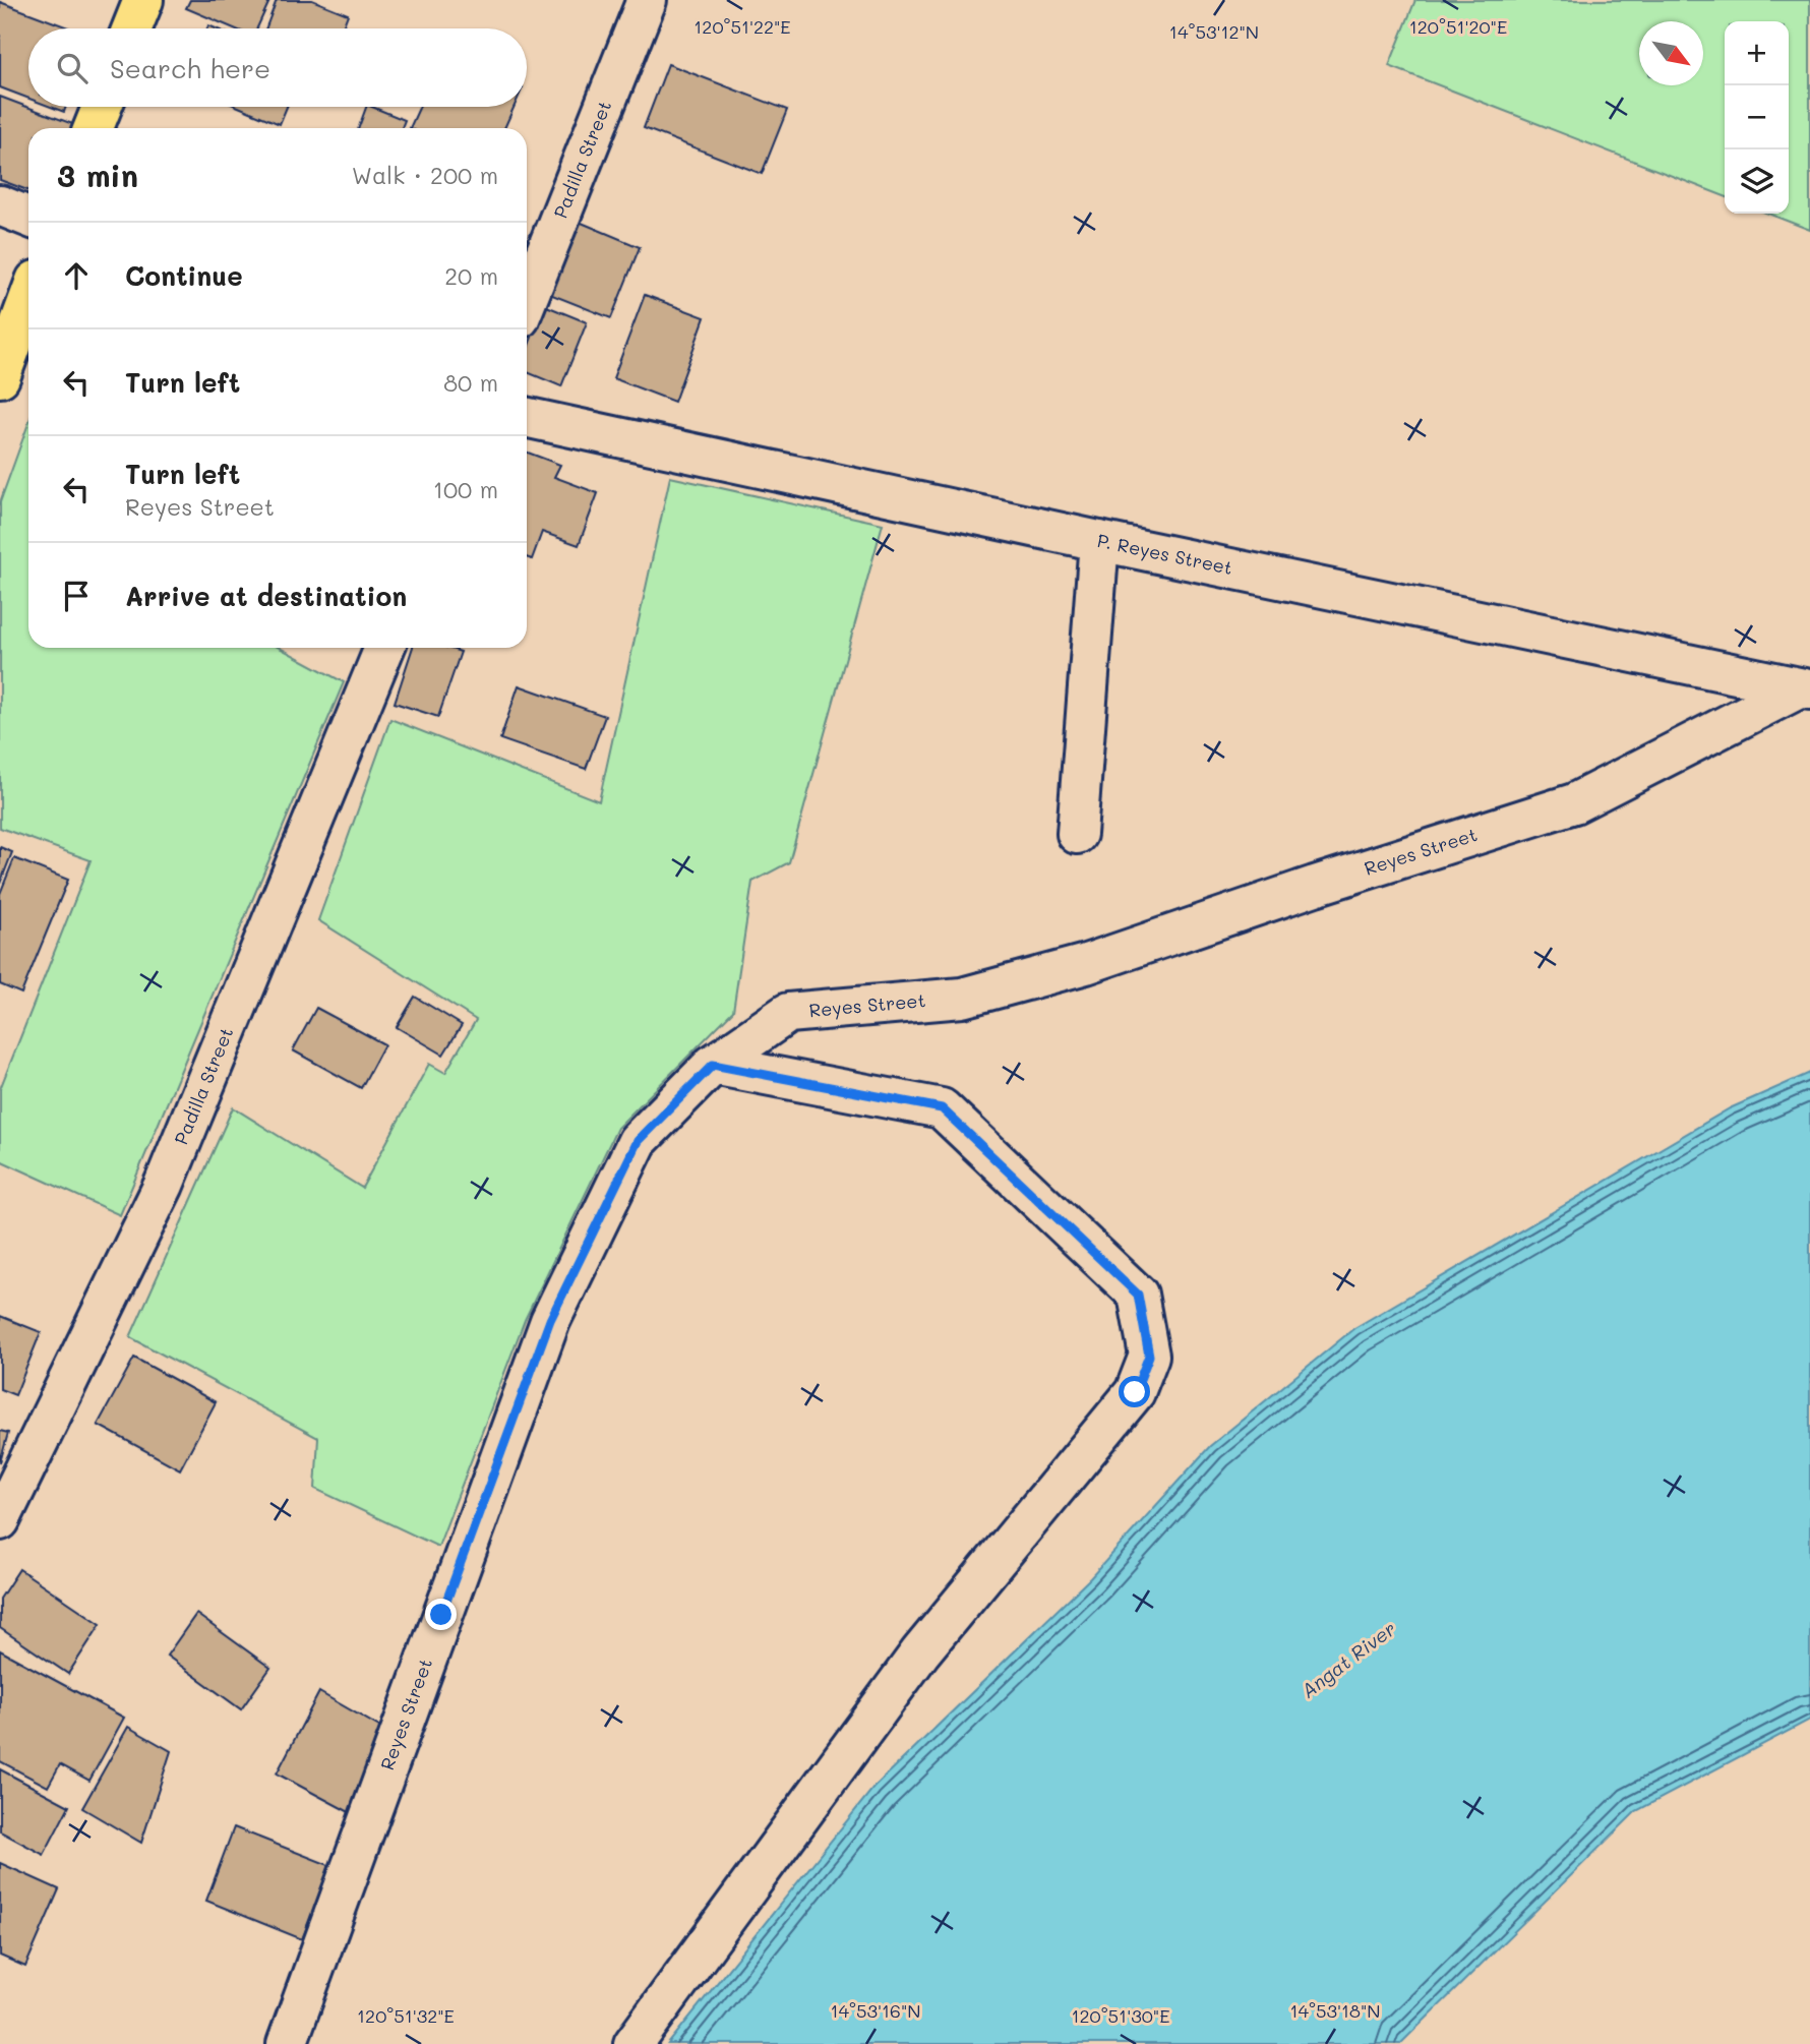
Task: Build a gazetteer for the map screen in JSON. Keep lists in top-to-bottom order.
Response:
{
  "streets": {
    "street": ["Padilla Street", "P. Reyes Street", "Reyes Street"]
  },
  "crossings": [
    ["P. Reyes Street", "Reyes Street"]
  ],
  "water": ["Angat River"],
  "north": "bottom right",
  "page": {
    "map_buttons": ["+", "−"],
    "search": "Search here",
    "heading": ["3 min", "Walk · 200 m"],
    "list": [
      ["Continue", "20 m"],
      ["Turn left", "80 m"],
      ["Turn left", "Reyes Street", "100 m"],
      "Arrive at destination"
    ]
  },
  "coordinates": [
    "120°51'22\"E",
    "120°51'20\"E",
    "14°53'12\"N",
    "14°53'16\"N",
    "14°53'18\"N",
    "120°51'32\"E",
    "120°51'30\"E"
  ]
}
